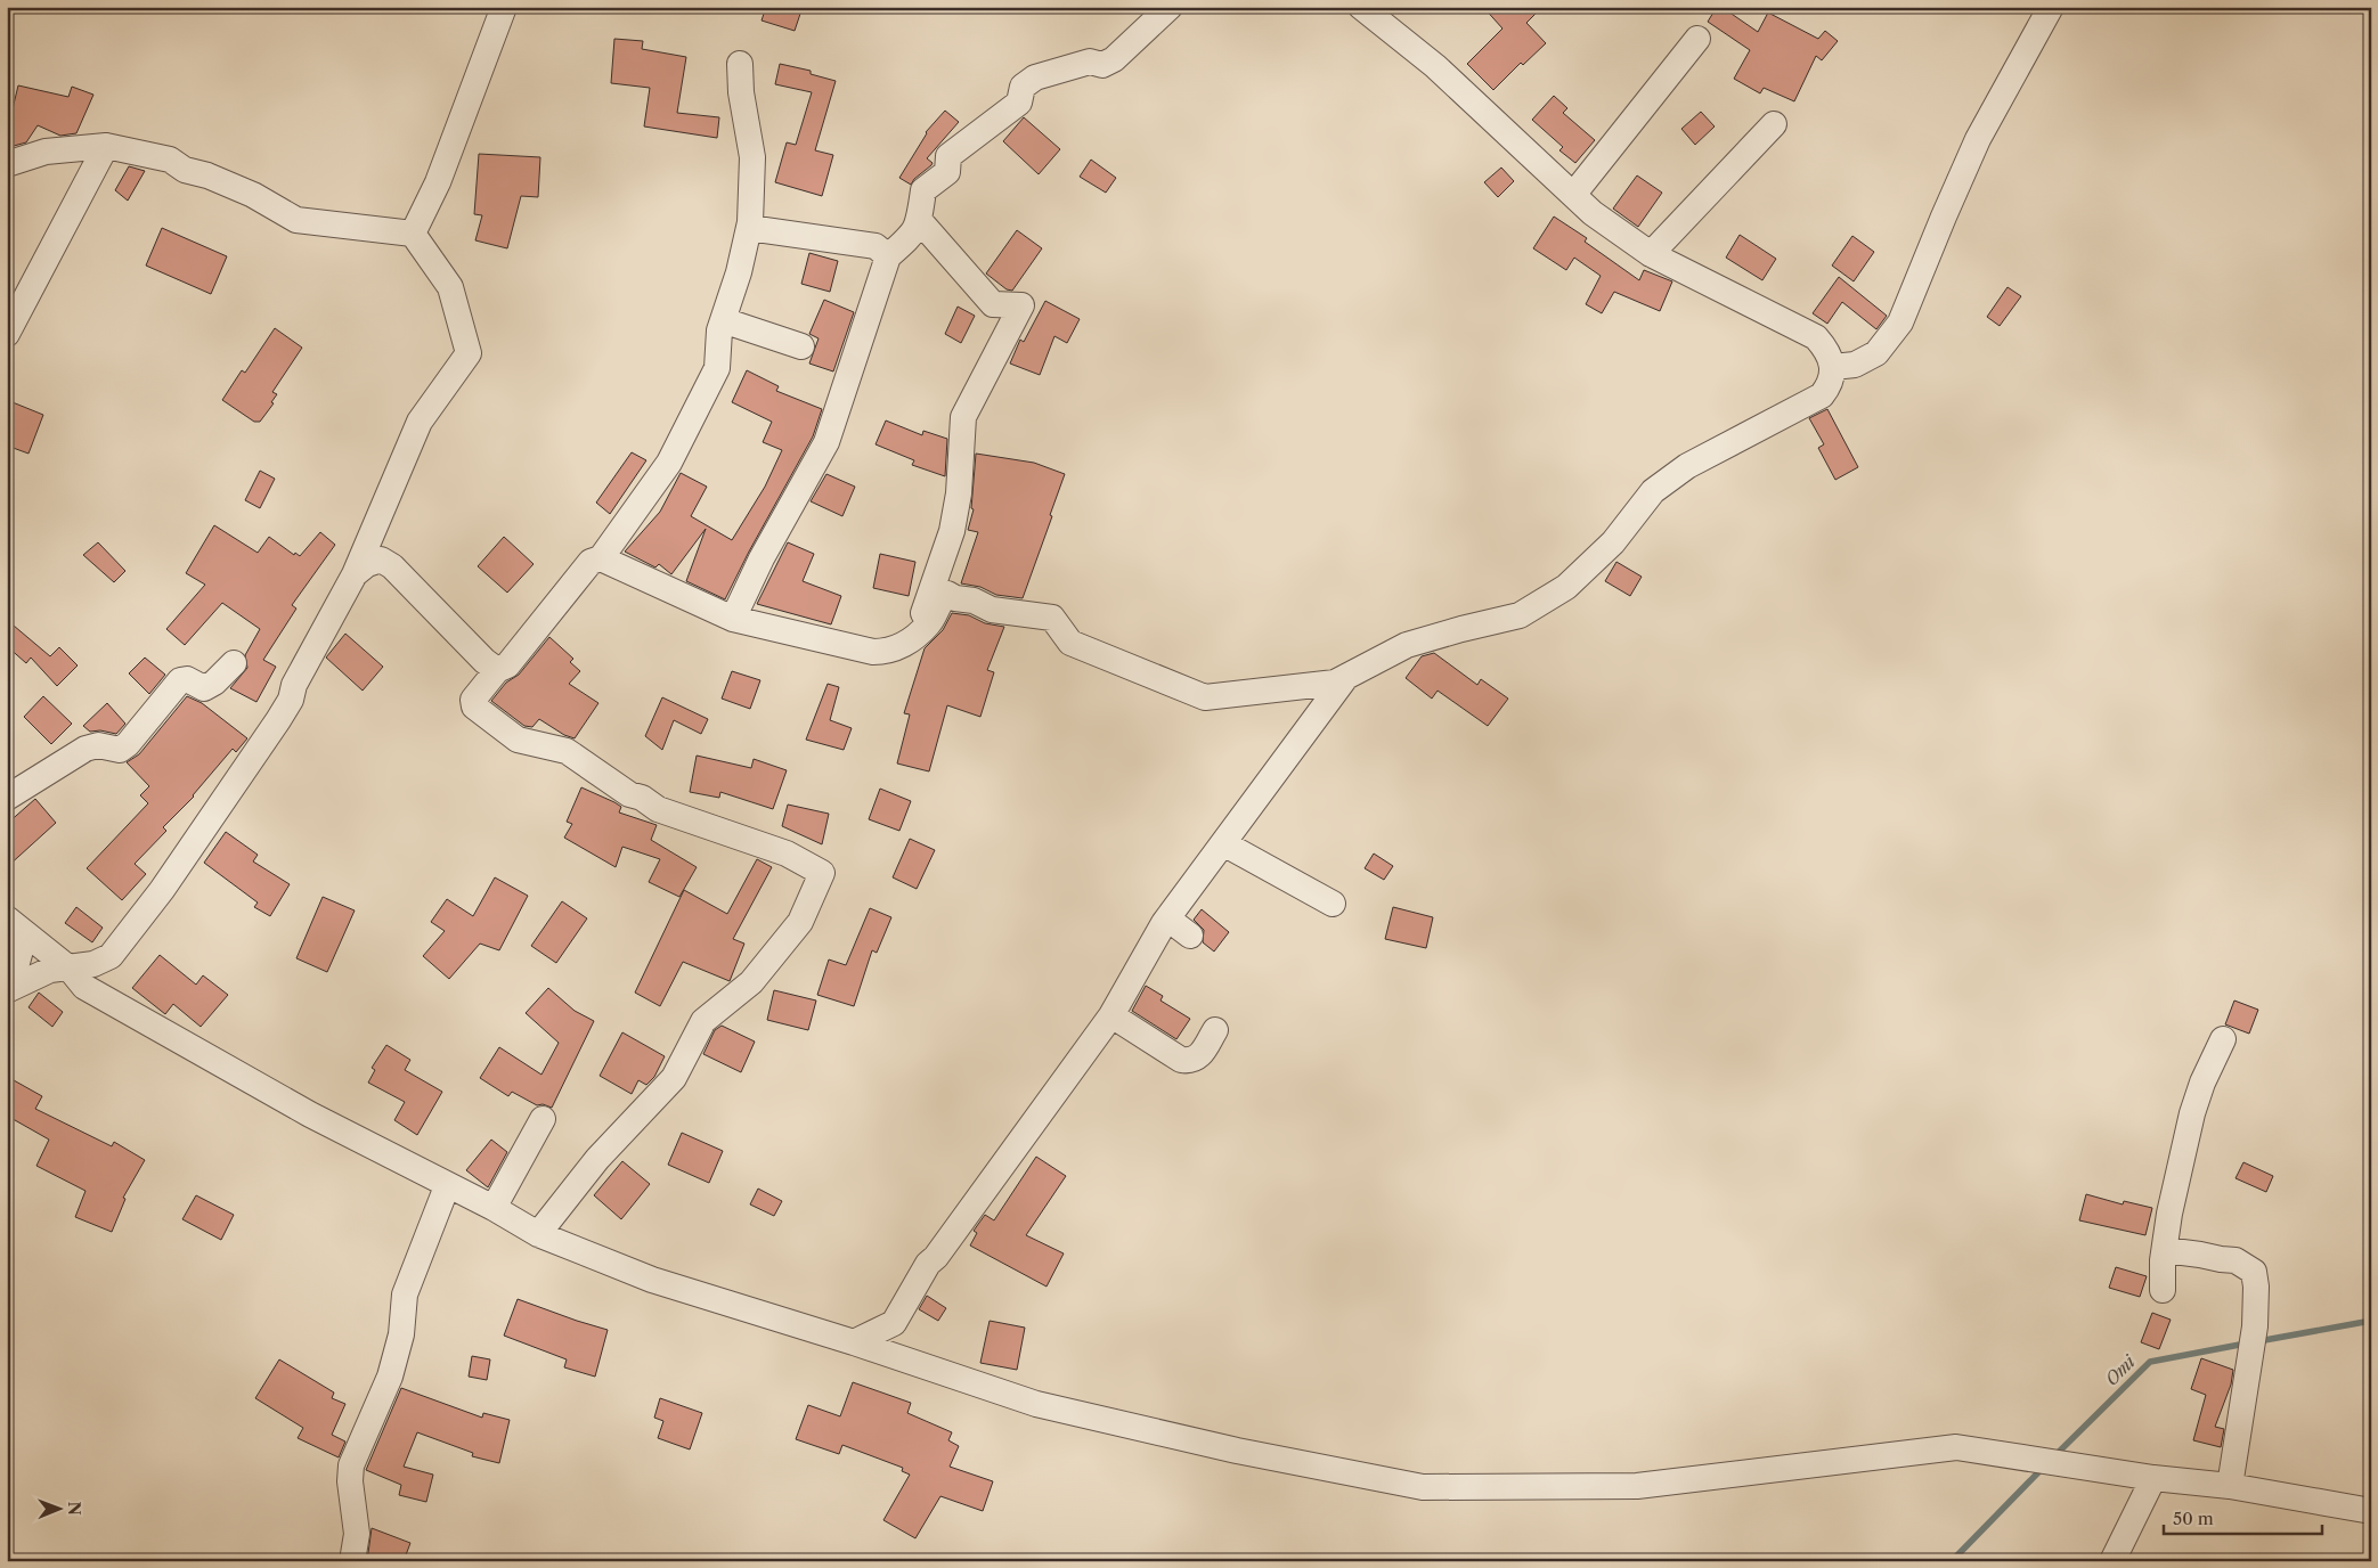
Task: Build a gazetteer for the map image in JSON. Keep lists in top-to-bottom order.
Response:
{
  "water": ["Omi"],
  "scale_bar": "50 m",
  "north": "right"
}
